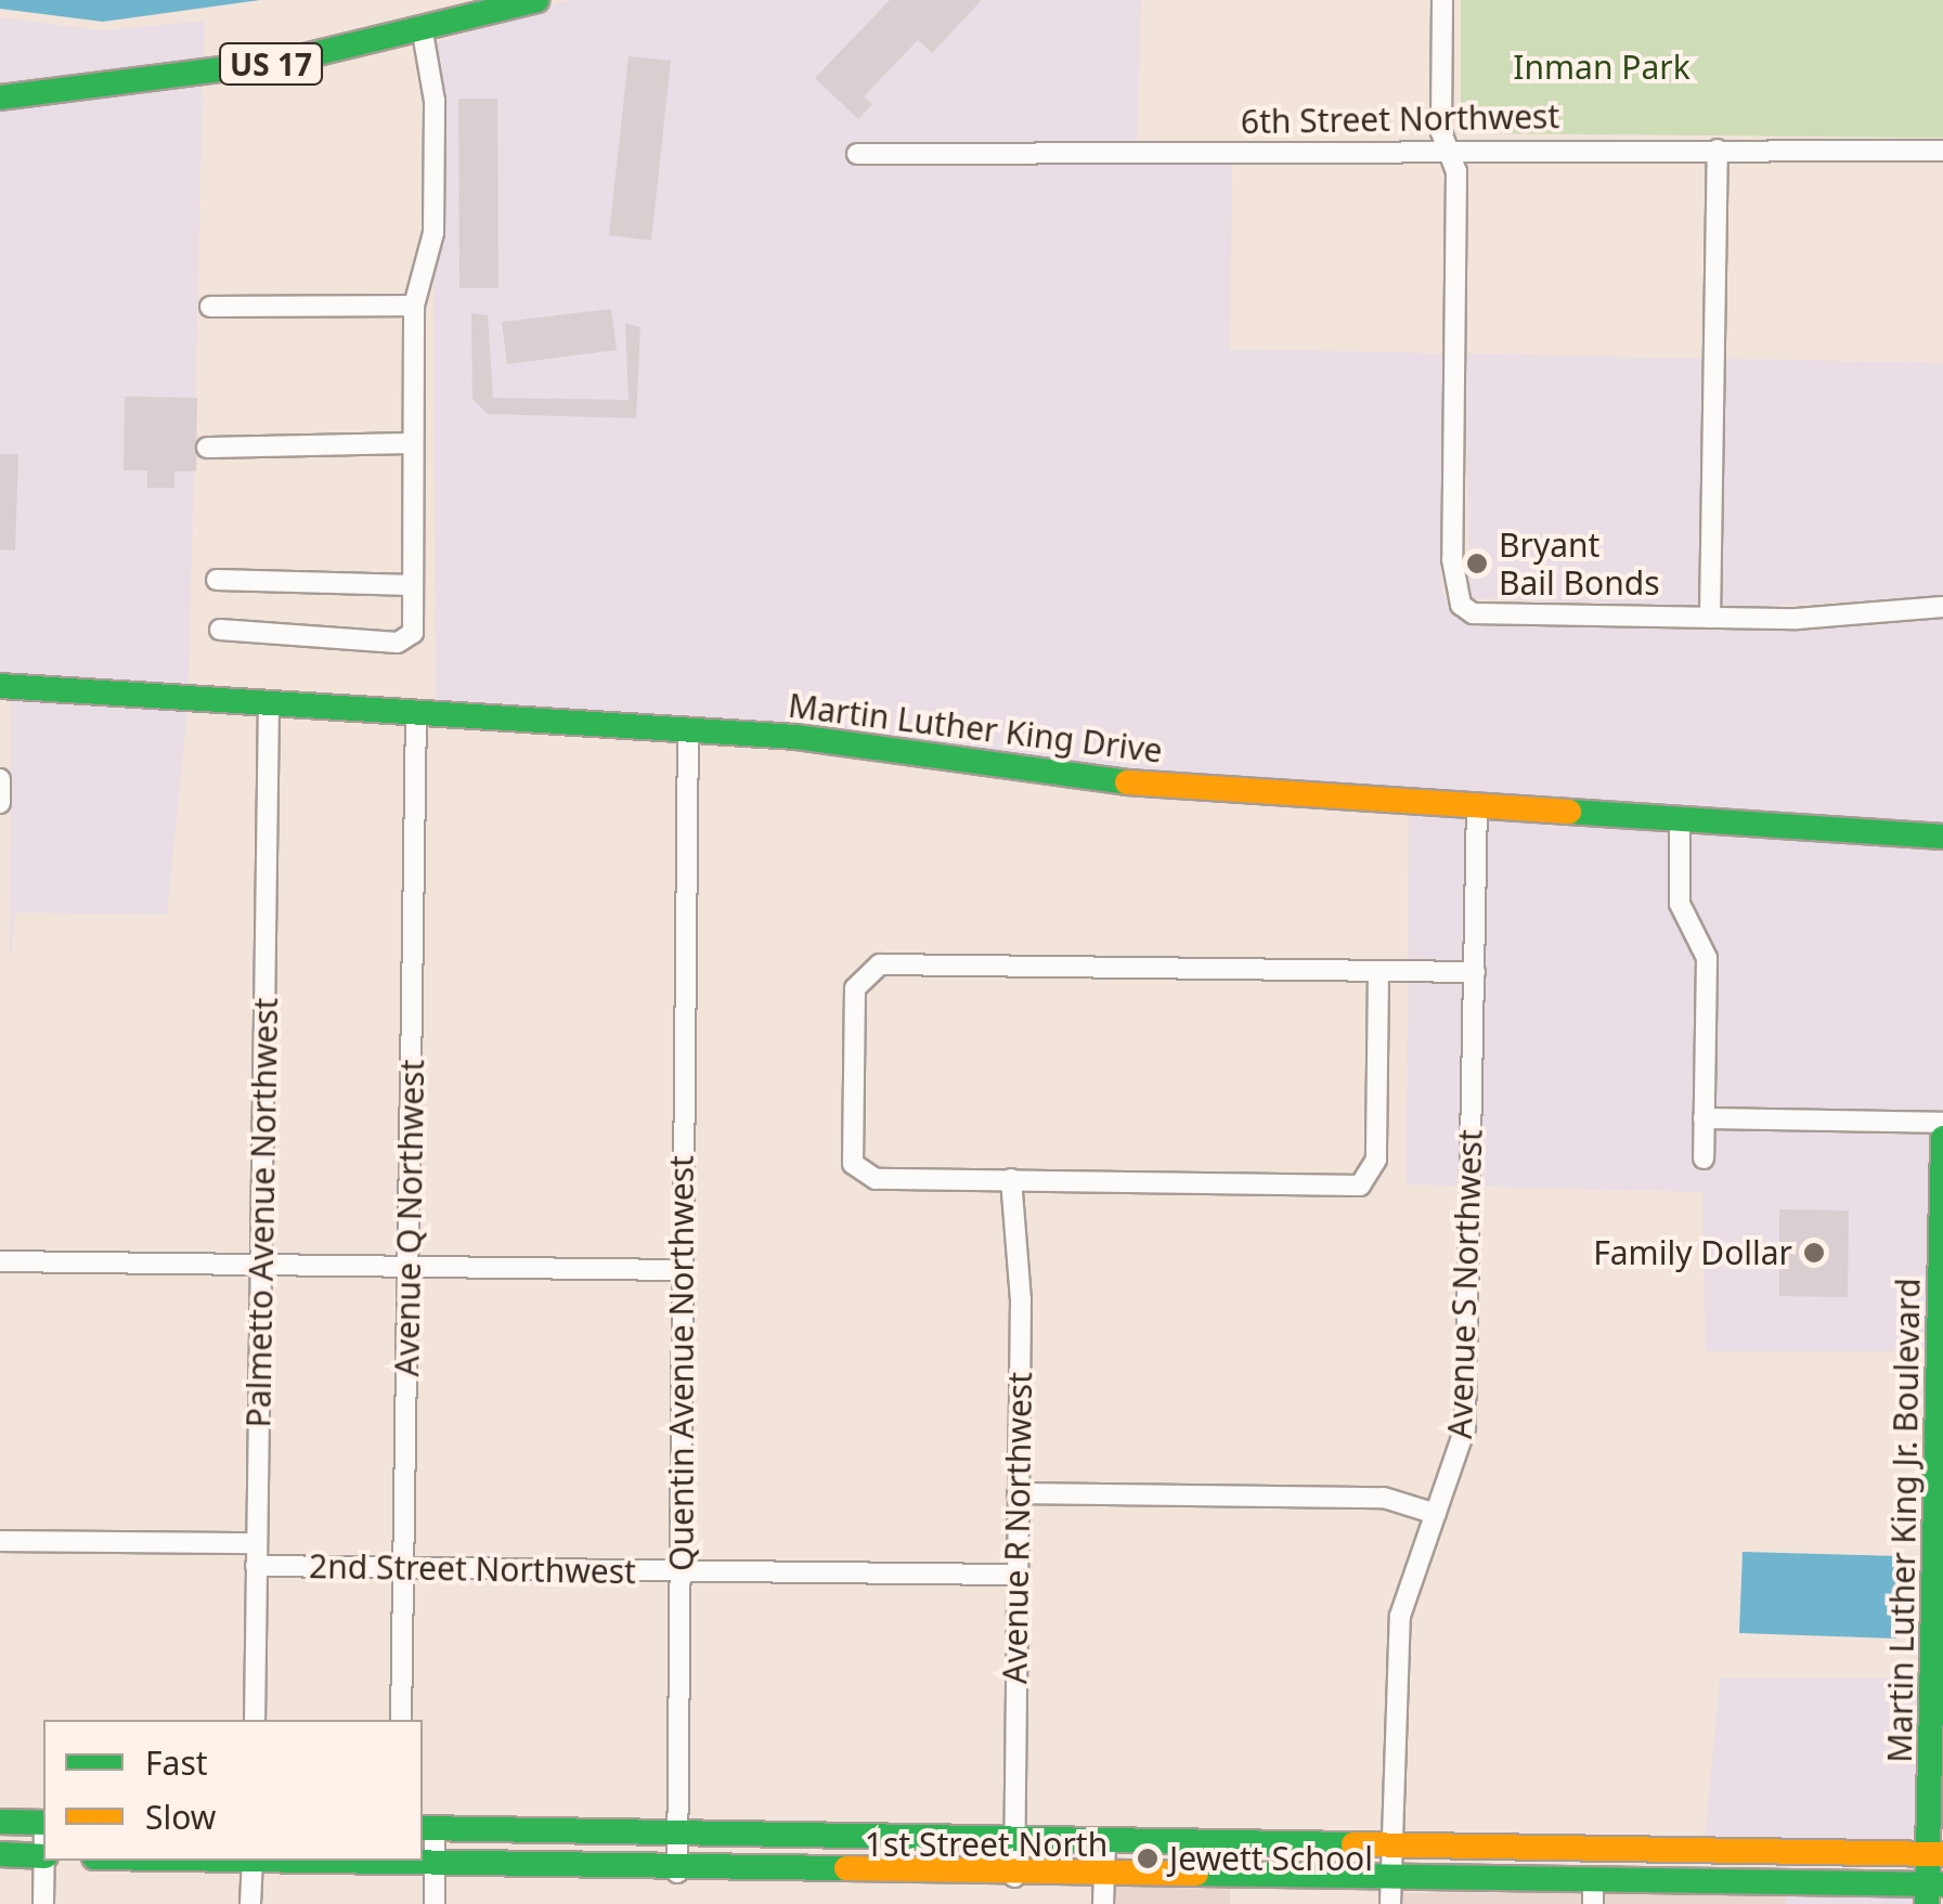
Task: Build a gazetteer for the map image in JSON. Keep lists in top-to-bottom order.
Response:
{
  "streets": {
    "main road": [
      "US 17",
      "Martin Luther King Drive",
      "Martin Luther King Jr. Boulevard",
      "1st Street North"
    ],
    "street": [
      "6th Street Northwest",
      "Palmetto Avenue Northwest",
      "Avenue Q Northwest",
      "Avenue S Northwest",
      "Quentin Avenue Northwest",
      "Avenue R Northwest",
      "2nd Street Northwest"
    ]
  },
  "crossings": [
    ["Martin Luther King Drive", "Palmetto Avenue Northwest"],
    ["Martin Luther King Drive", "Avenue Q Northwest"],
    ["Martin Luther King Drive", "Avenue S Northwest"],
    ["Martin Luther King Drive", "Quentin Avenue Northwest"],
    ["Palmetto Avenue Northwest", "2nd Street Northwest"],
    ["Avenue Q Northwest", "2nd Street Northwest"],
    ["Avenue S Northwest", "1st Street North"],
    ["Quentin Avenue Northwest", "2nd Street Northwest"],
    ["Quentin Avenue Northwest", "1st Street North"],
    ["Martin Luther King Jr. Boulevard", "1st Street North"],
    ["Avenue R Northwest", "2nd Street Northwest"],
    ["Avenue R Northwest", "1st Street North"]
  ],
  "parks": ["Inman Park"],
  "places": ["Bryant Bail Bonds", "Family Dollar", "Jewett School"],
  "legend": ["Fast", "Slow"]
}
